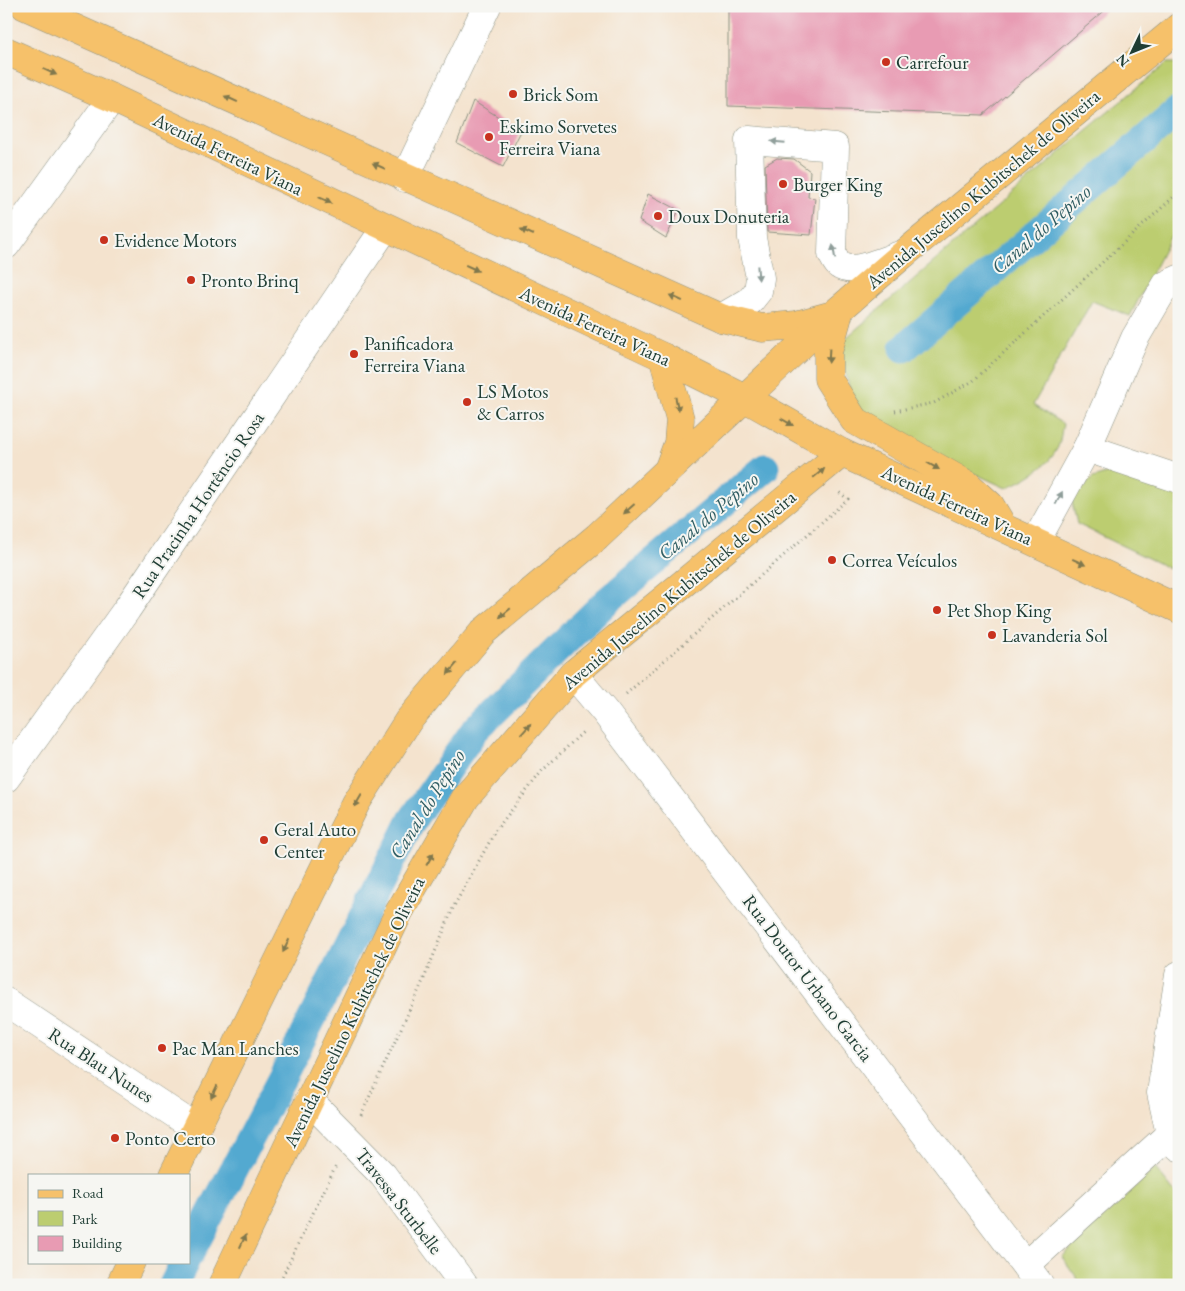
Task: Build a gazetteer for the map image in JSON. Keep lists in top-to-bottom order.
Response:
{
  "streets": {
    "main road": ["Avenida Ferreira Viana", "Avenida Juscelino Kubitschek de Oliveira"],
    "street": [
      "Rua Pracinha Hortêncio Rosa",
      "Rua Doutor Urbano Garcia",
      "Rua Blau Nunes",
      "Travessa Sturbelle"
    ]
  },
  "crossings": [
    ["Avenida Ferreira Viana", "Avenida Juscelino Kubitschek de Oliveira"],
    ["Avenida Ferreira Viana", "Rua Pracinha Hortêncio Rosa"],
    ["Avenida Juscelino Kubitschek de Oliveira", "Rua Doutor Urbano Garcia"],
    ["Avenida Juscelino Kubitschek de Oliveira", "Travessa Sturbelle"]
  ],
  "water": ["Canal do Pepino"],
  "places": [
    "Carrefour",
    "Brick Som",
    "Eskimo Sorvetes Ferreira Viana",
    "Burger King",
    "Doux Donuteria",
    "Evidence Motors",
    "Pronto Brinq",
    "Panificadora Ferreira Viana",
    "LS Motos & Carros",
    "Correa Veículos",
    "Pet Shop King",
    "Lavanderia Sol",
    "Geral Auto Center",
    "Pac Man Lanches",
    "Ponto Certo"
  ],
  "legend": ["Road", "Park", "Building"],
  "north": "bottom left"
}
